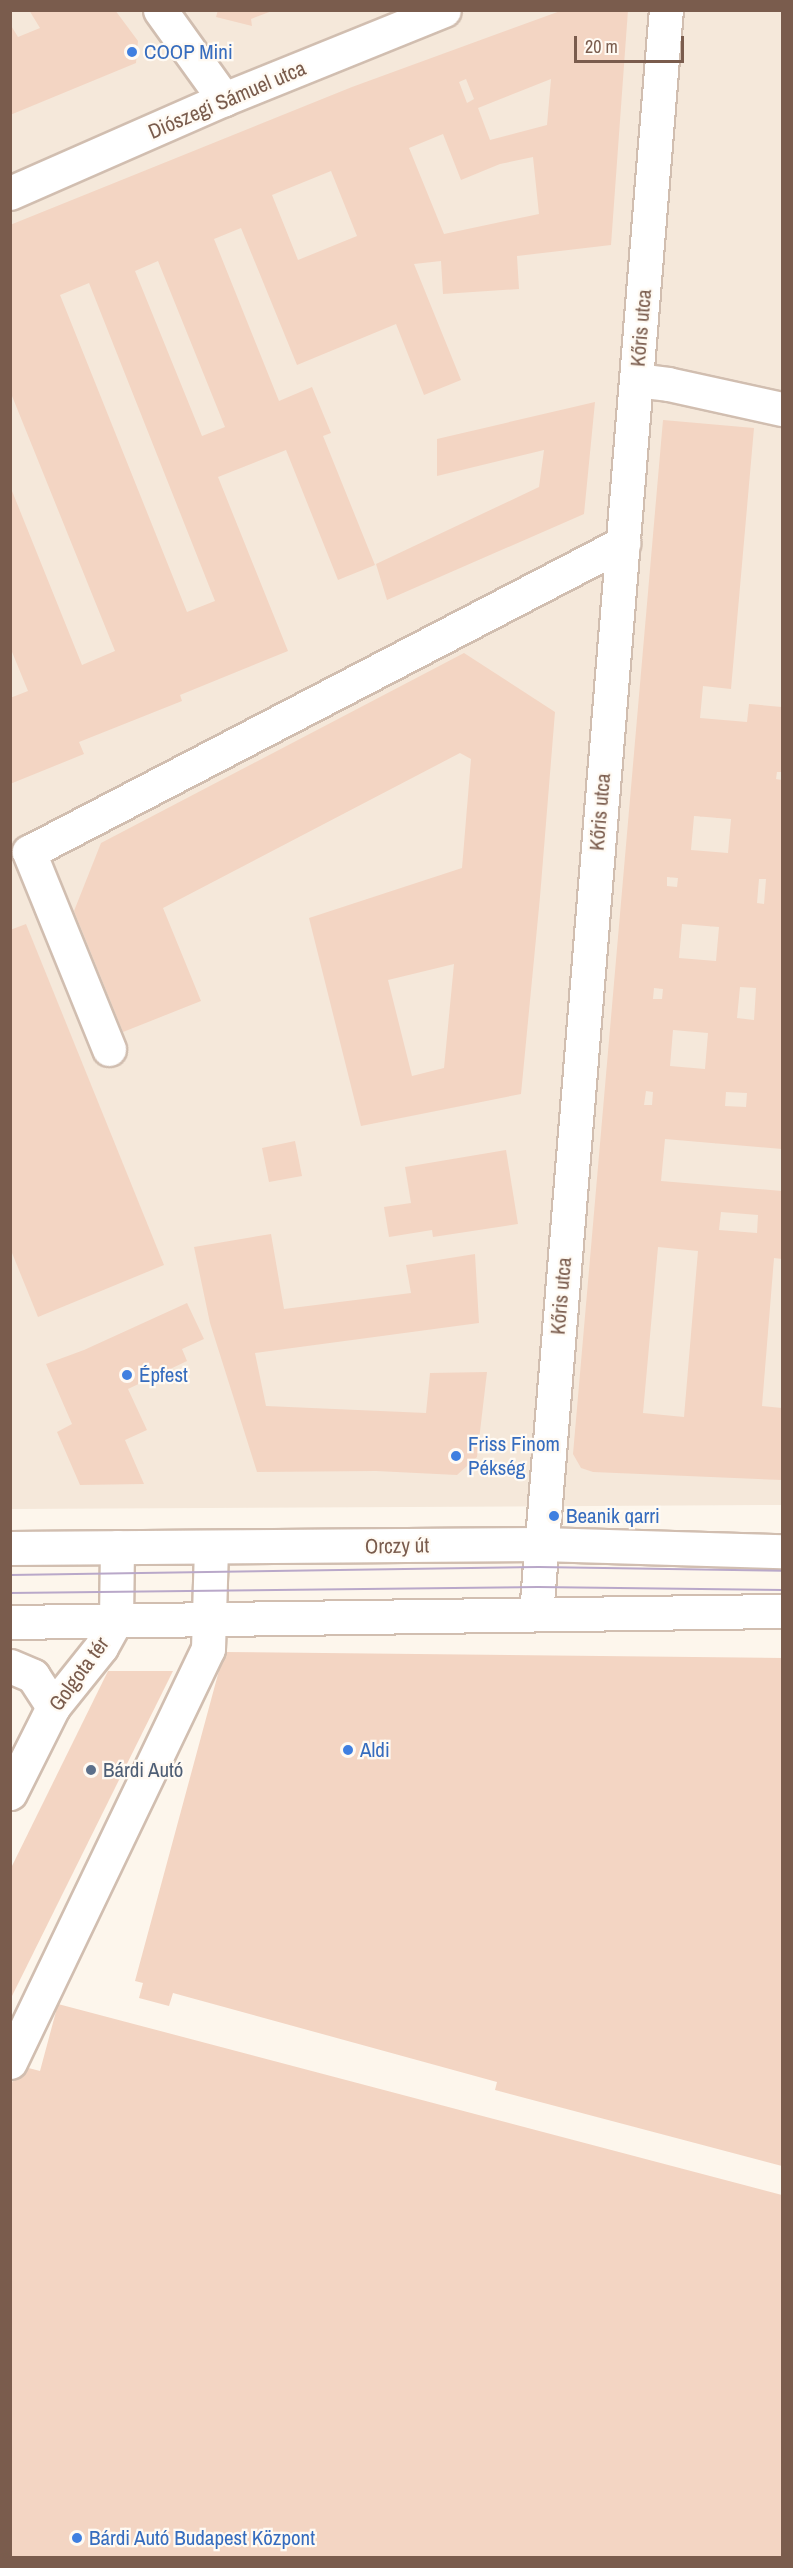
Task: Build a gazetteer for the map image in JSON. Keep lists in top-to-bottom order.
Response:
{
  "streets": {
    "street": [
      "Diószegi Sámuel utca",
      "Kőris utca",
      "Orczy út",
      "Golgota tér"
    ]
  },
  "crossings": [
    ["Kőris utca", "Orczy út"],
    ["Orczy út", "Golgota tér"]
  ],
  "places": [
    "COOP Mini",
    "Épfest",
    "Friss Finom Pékség",
    "Beanik qarri",
    "Aldi",
    "Bárdi Autó",
    "Bárdi Autó Budapest Központ"
  ],
  "scale_bar": "20 m"
}
